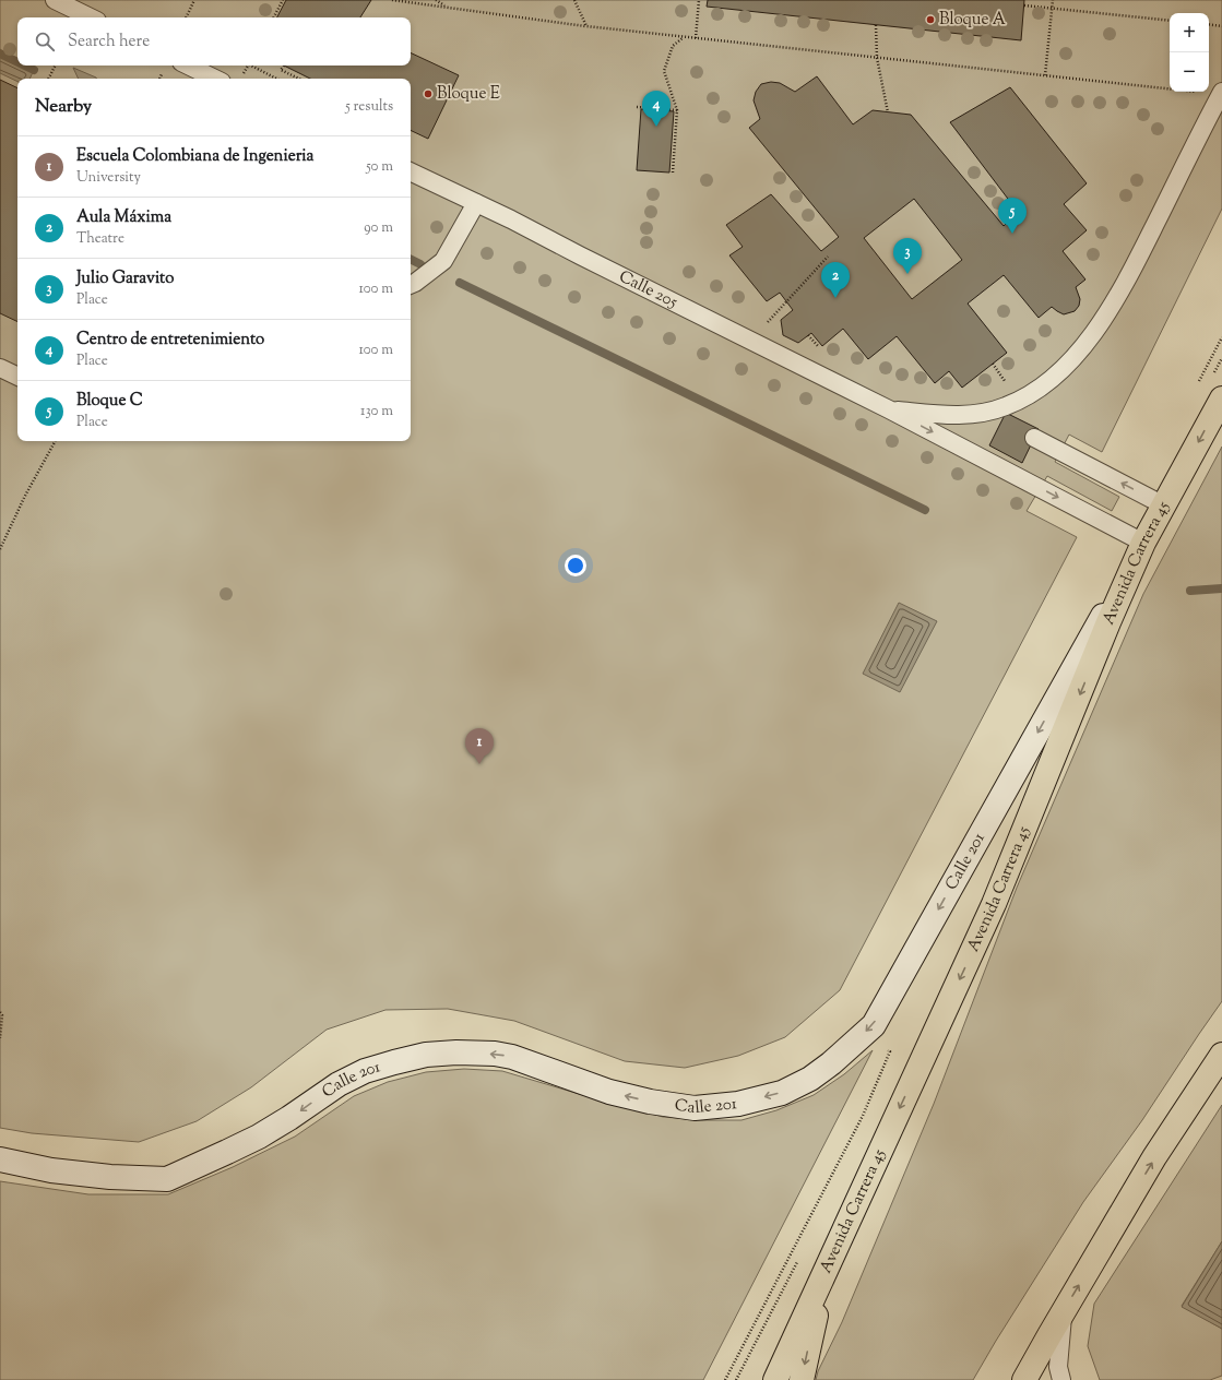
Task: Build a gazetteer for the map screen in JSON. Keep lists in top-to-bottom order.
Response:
{
  "streets": {
    "highway": ["Avenida Carrera 45"],
    "main road": ["Calle 201"],
    "lane": ["Calle 205"]
  },
  "crossings": [
    ["Calle 205", "Avenida Carrera 45"],
    ["Calle 205", "Calle 201"],
    ["Avenida Carrera 45", "Calle 201"]
  ],
  "one_way": ["Avenida Carrera 45", "Calle 201"],
  "places": ["Bloque A", "Bloque E"],
  "page": {
    "map_buttons": ["+", "−"],
    "search": "Search here",
    "heading": ["Nearby", "5 results"],
    "pins": [
      "4",
      "5",
      "3",
      "2",
      "1"
    ],
    "list": [
      {
        "mark": "1",
        "name": "Escuela Colombiana de Ingenieria",
        "note": "University",
        "value": "50 m"
      },
      {
        "mark": "2",
        "name": "Aula Máxima",
        "note": "Theatre",
        "value": "90 m"
      },
      {
        "mark": "3",
        "name": "Julio Garavito",
        "note": "Place",
        "value": "100 m"
      },
      {
        "mark": "4",
        "name": "Centro de entretenimiento",
        "note": "Place",
        "value": "100 m"
      },
      {
        "mark": "5",
        "name": "Bloque C",
        "note": "Place",
        "value": "130 m"
      }
    ]
  }
}
